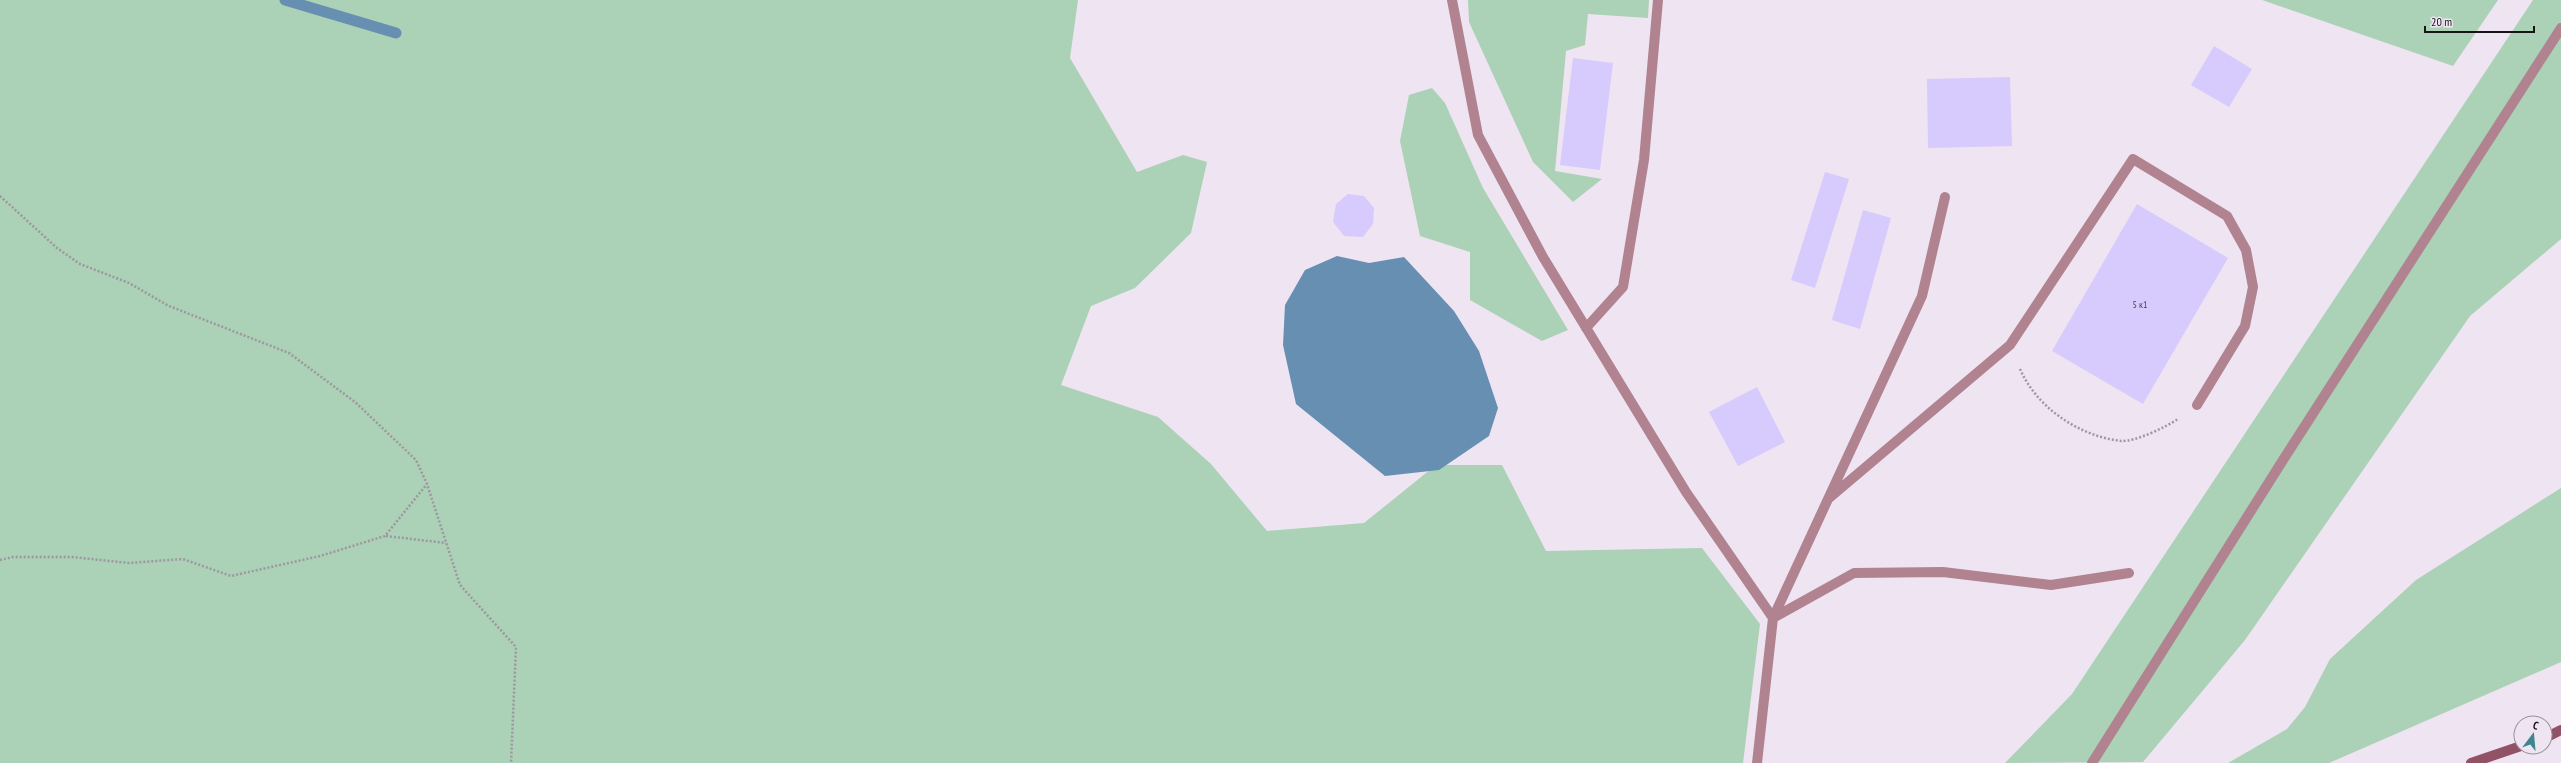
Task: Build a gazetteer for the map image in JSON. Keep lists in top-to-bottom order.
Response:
{
  "house_numbers": ["5 к1"],
  "scale_bar": "20 m",
  "north": "top"
}
